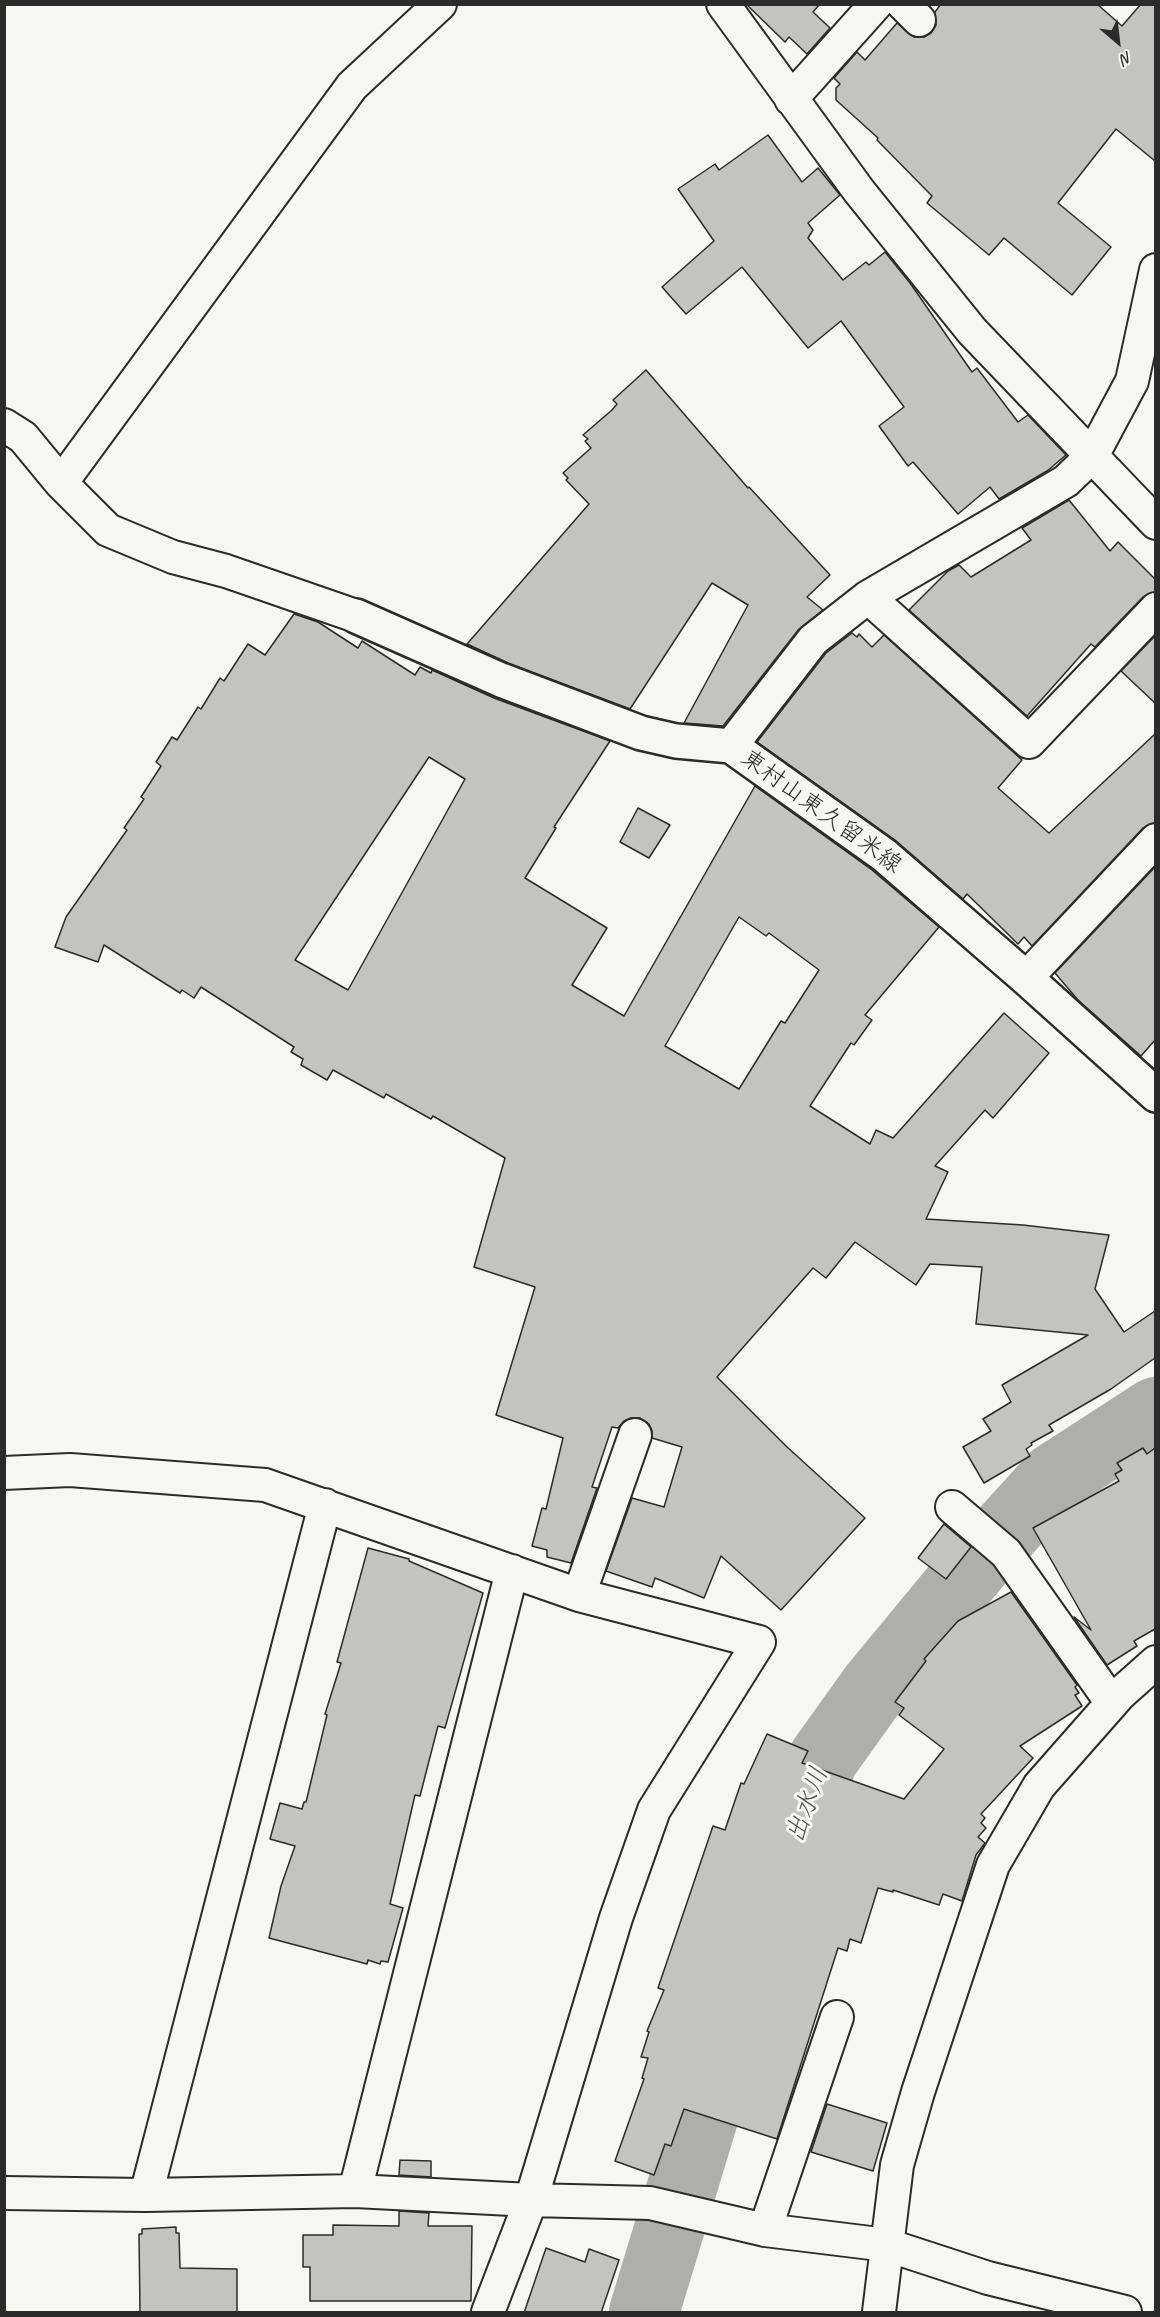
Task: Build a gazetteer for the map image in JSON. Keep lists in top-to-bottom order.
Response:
{
  "streets": {
    "main road": ["東村山東久留米線"]
  },
  "water": ["出水川"],
  "north": "bottom right"
}
